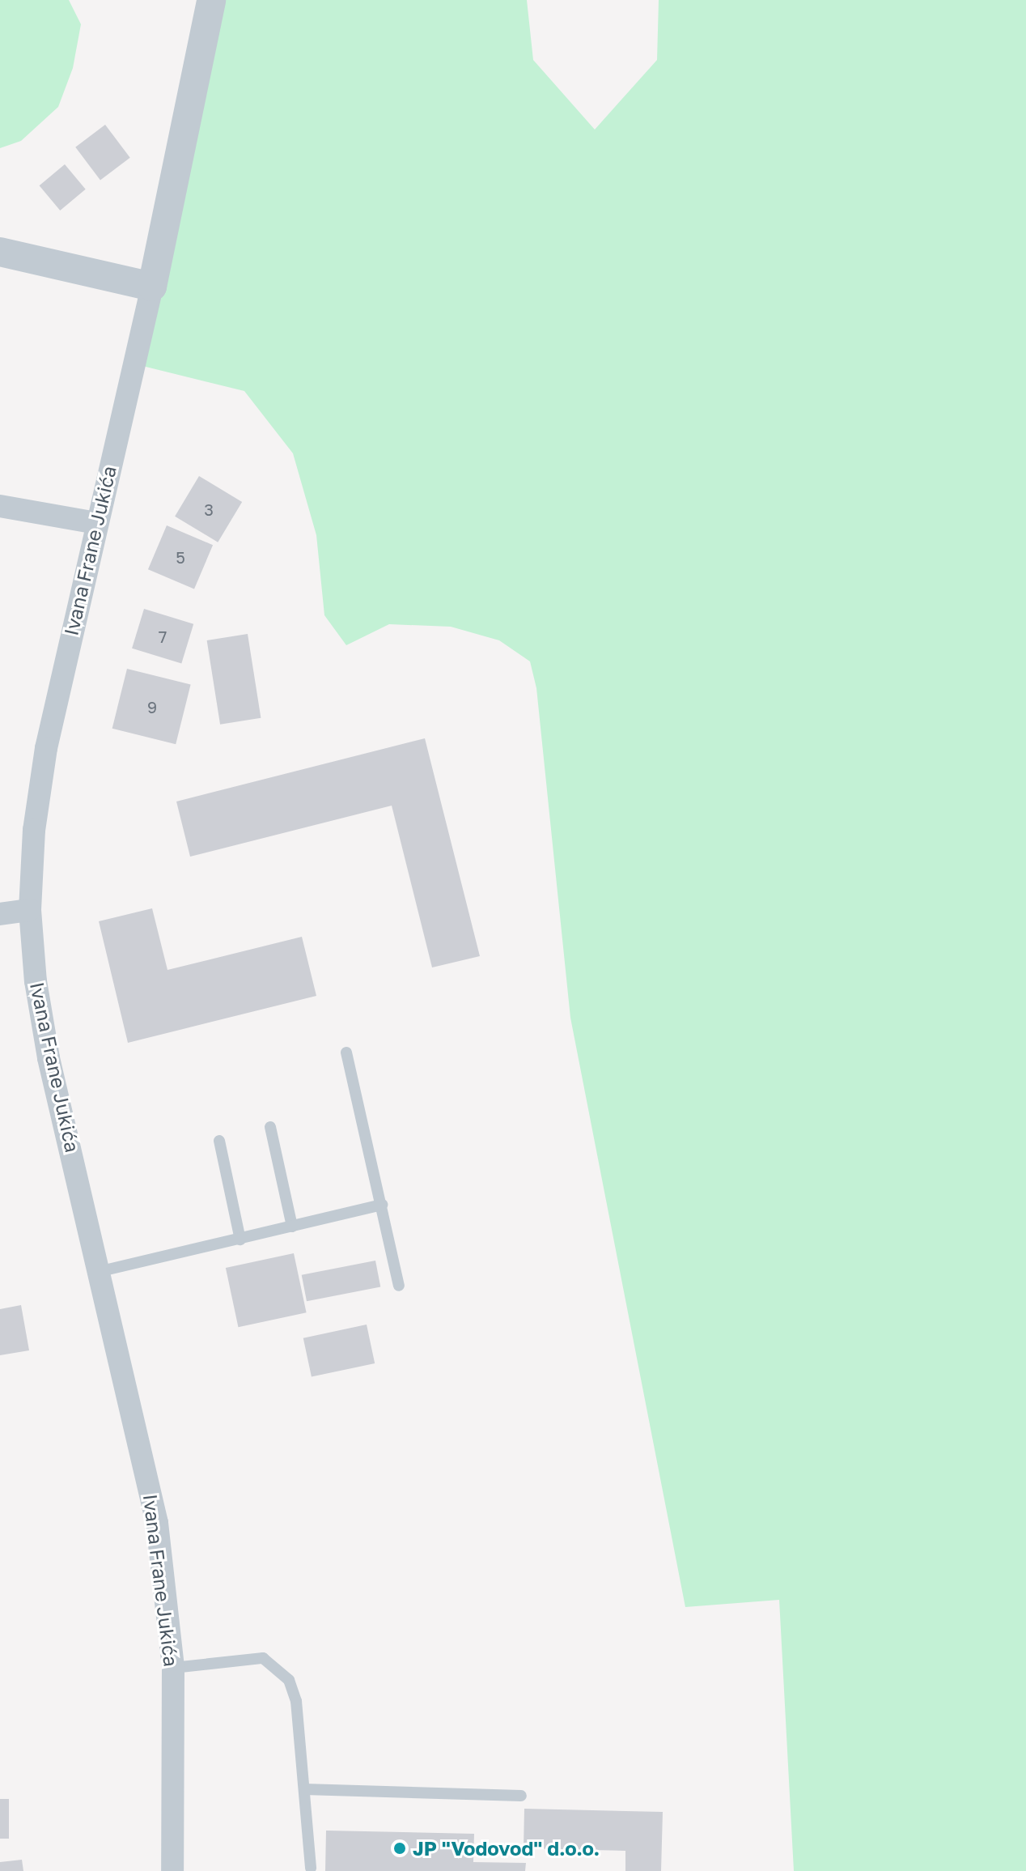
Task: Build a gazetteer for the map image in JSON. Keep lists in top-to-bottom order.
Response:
{
  "streets": {
    "street": ["Ivana Frane Jukića"]
  },
  "places": ["JP \"Vodovod\" d.o.o."],
  "house_numbers": [
    "3",
    "5",
    "7",
    "9"
  ]
}
